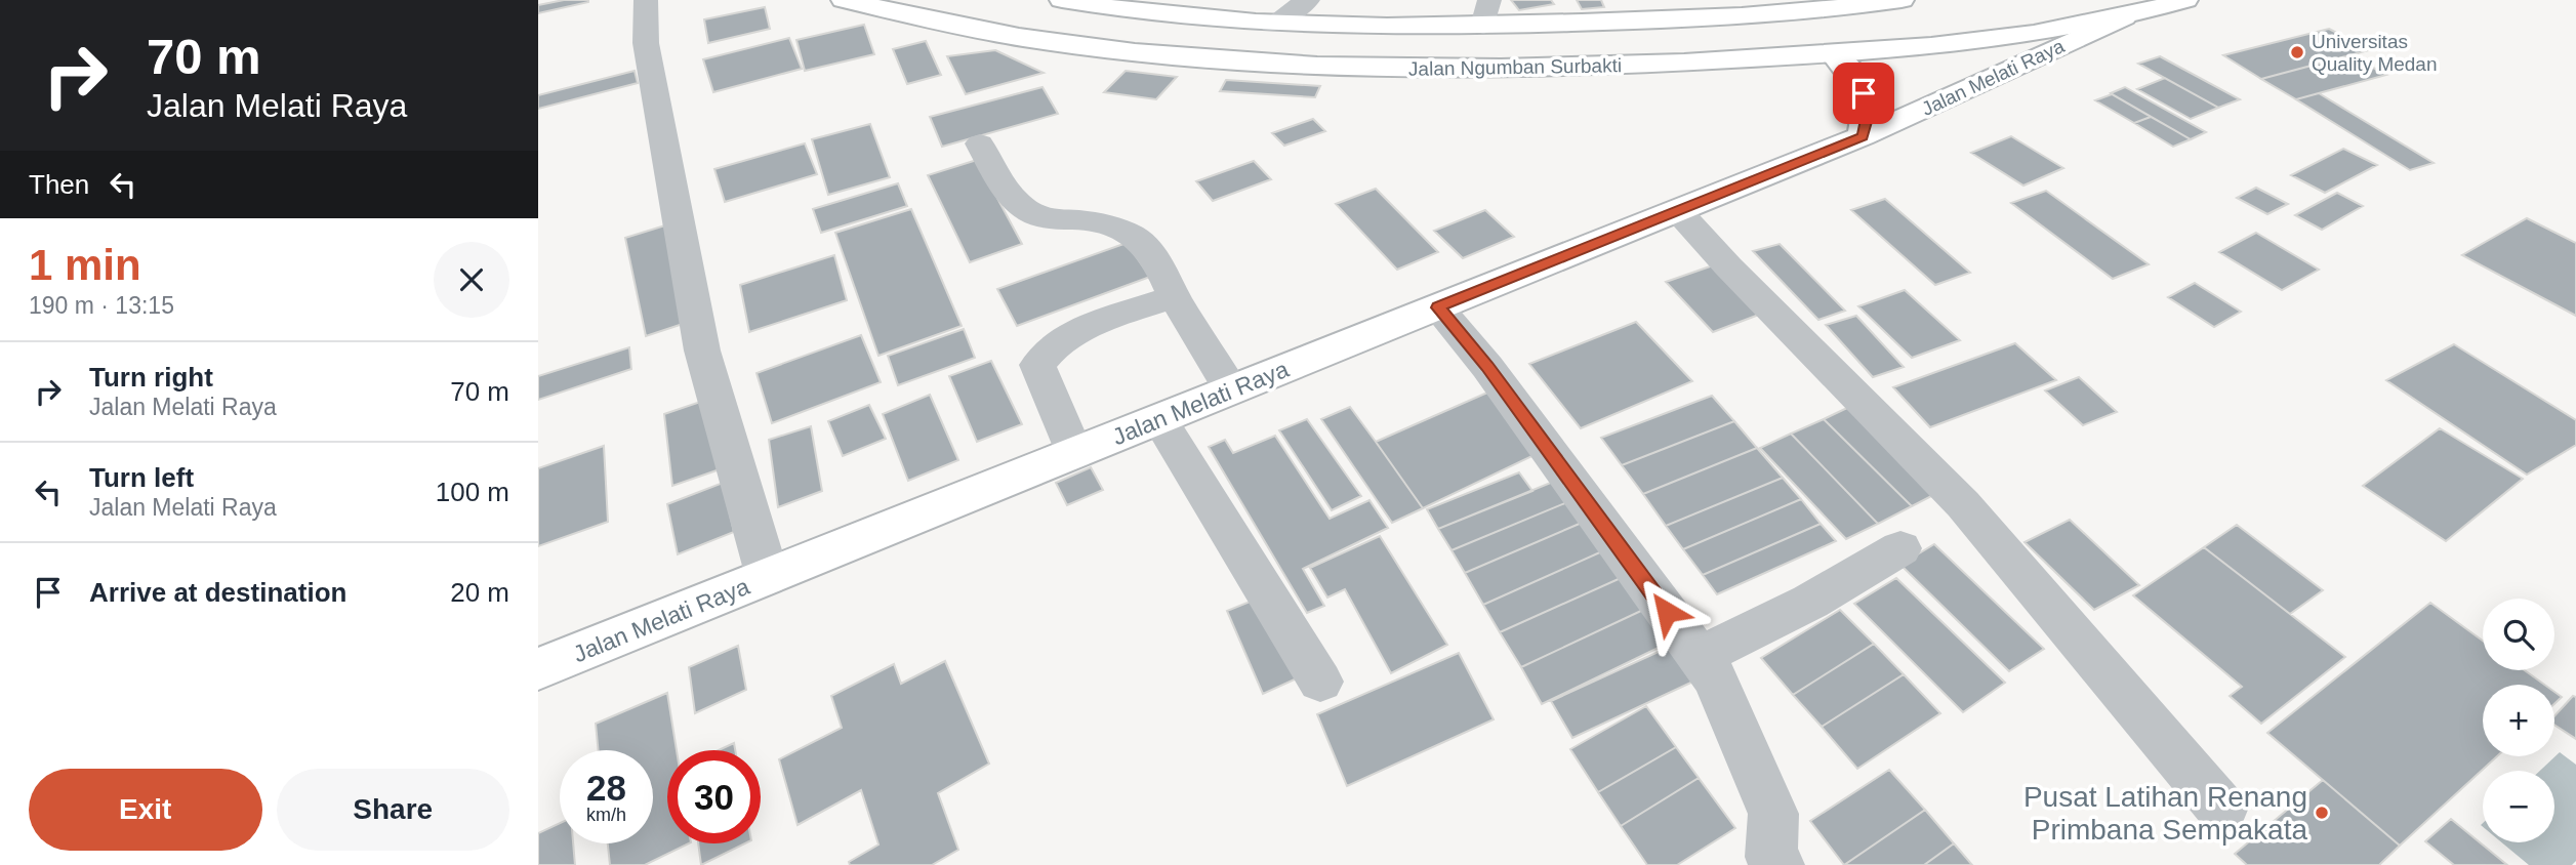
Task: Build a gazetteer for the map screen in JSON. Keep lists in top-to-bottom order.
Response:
{
  "streets": {
    "main road": ["Jalan Ngumban Surbakti", "Jalan Melati Raya"]
  },
  "crossings": [
    ["Jalan Ngumban Surbakti", "Jalan Melati Raya"]
  ],
  "places": ["Universitas Quality Medan", "Pusat Latihan Renang Primbana Sempakata"],
  "page": {
    "turn": ["70 m", "Jalan Melati Raya"],
    "then": "Then",
    "heading": ["1 min", "190 m · 13:15"],
    "list": [
      {
        "name": "Turn right",
        "note": "Jalan Melati Raya",
        "value": "70 m"
      },
      {
        "name": "Turn left",
        "note": "Jalan Melati Raya",
        "value": "100 m"
      },
      {
        "name": "Arrive at destination",
        "value": "20 m"
      }
    ],
    "map_buttons": ["+", "−"],
    "speed": "28 km/h",
    "limit": "30",
    "buttons": ["Exit", "Share"]
  }
}
